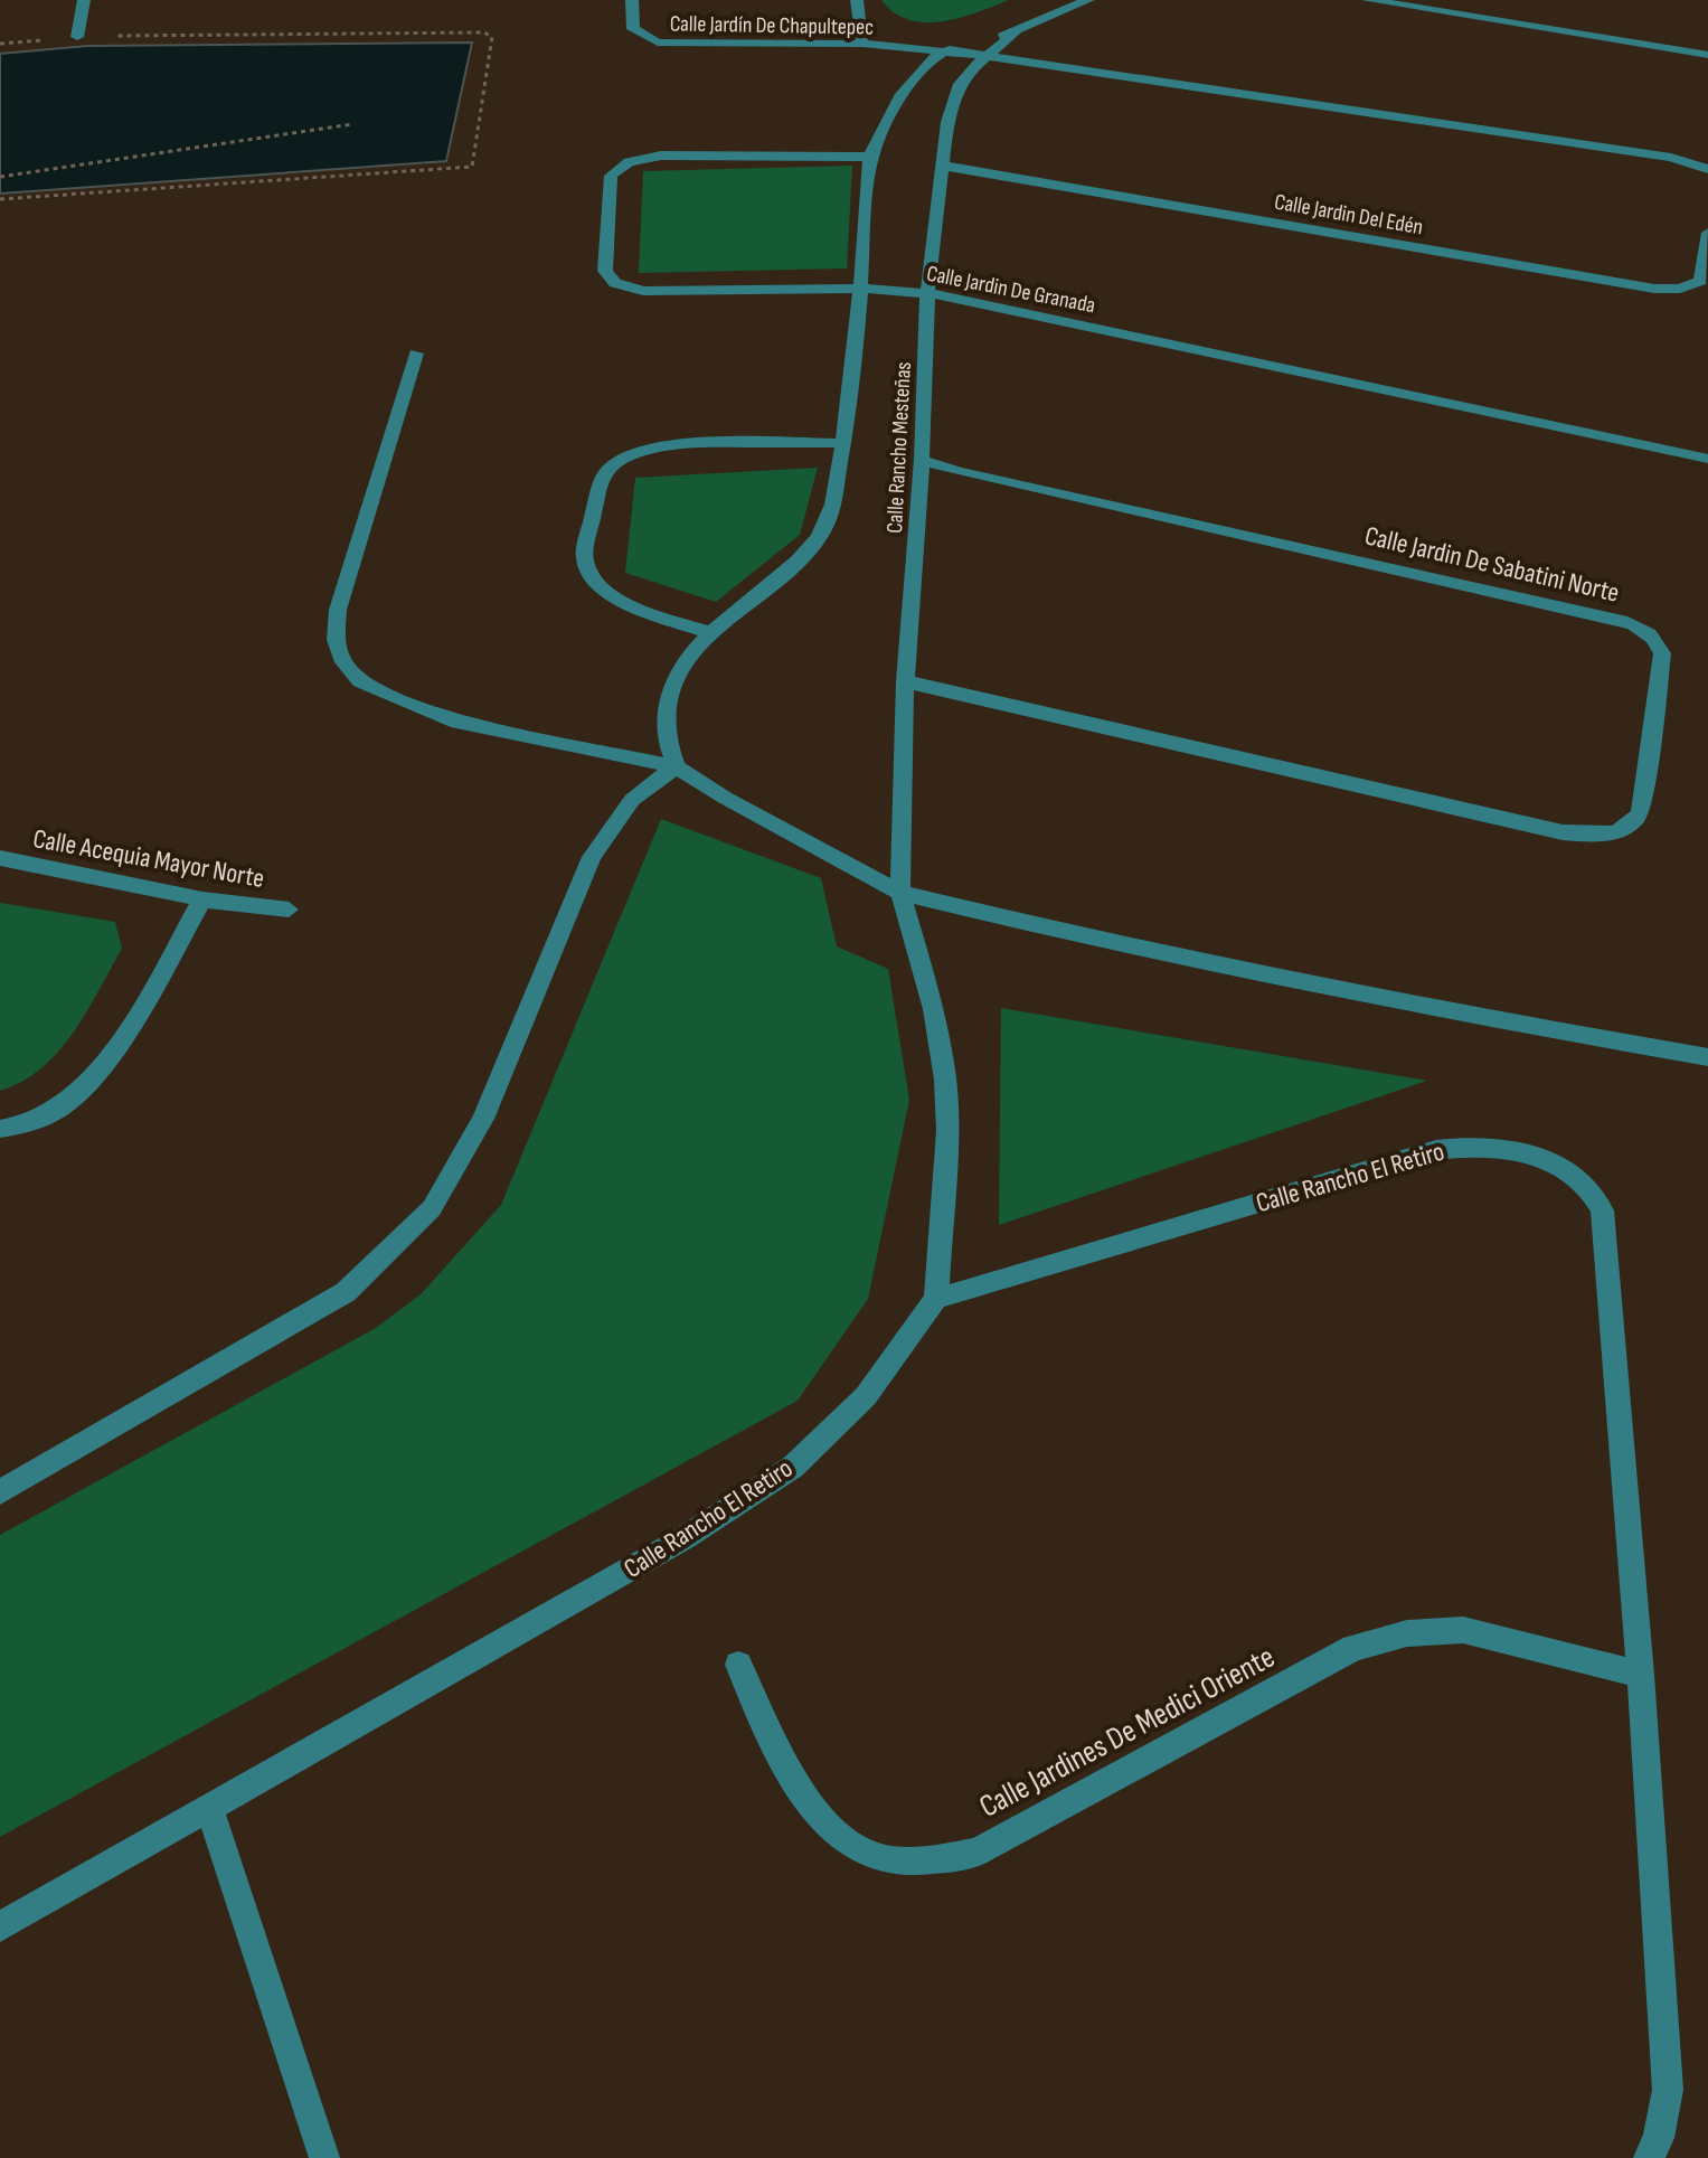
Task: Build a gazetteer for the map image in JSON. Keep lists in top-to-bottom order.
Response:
{
  "streets": {
    "street": [
      "Calle Jardín De Chapultepec",
      "Calle Jardin Del Edén",
      "Calle Jardin De Granada",
      "Calle Rancho Mesteñas",
      "Calle Jardin De Sabatini Norte",
      "Calle Acequia Mayor Norte",
      "Calle Rancho El Retiro",
      "Calle Jardines De Medici Oriente"
    ]
  },
  "crossings": [
    ["Calle Jardín De Chapultepec", "Calle Rancho Mesteñas"],
    ["Calle Jardin Del Edén", "Calle Rancho Mesteñas"],
    ["Calle Jardin De Granada", "Calle Rancho Mesteñas"],
    ["Calle Rancho Mesteñas", "Calle Jardin De Sabatini Norte"],
    ["Calle Rancho Mesteñas", "Calle Rancho El Retiro"],
    ["Calle Rancho El Retiro", "Calle Jardines De Medici Oriente"]
  ]
}
